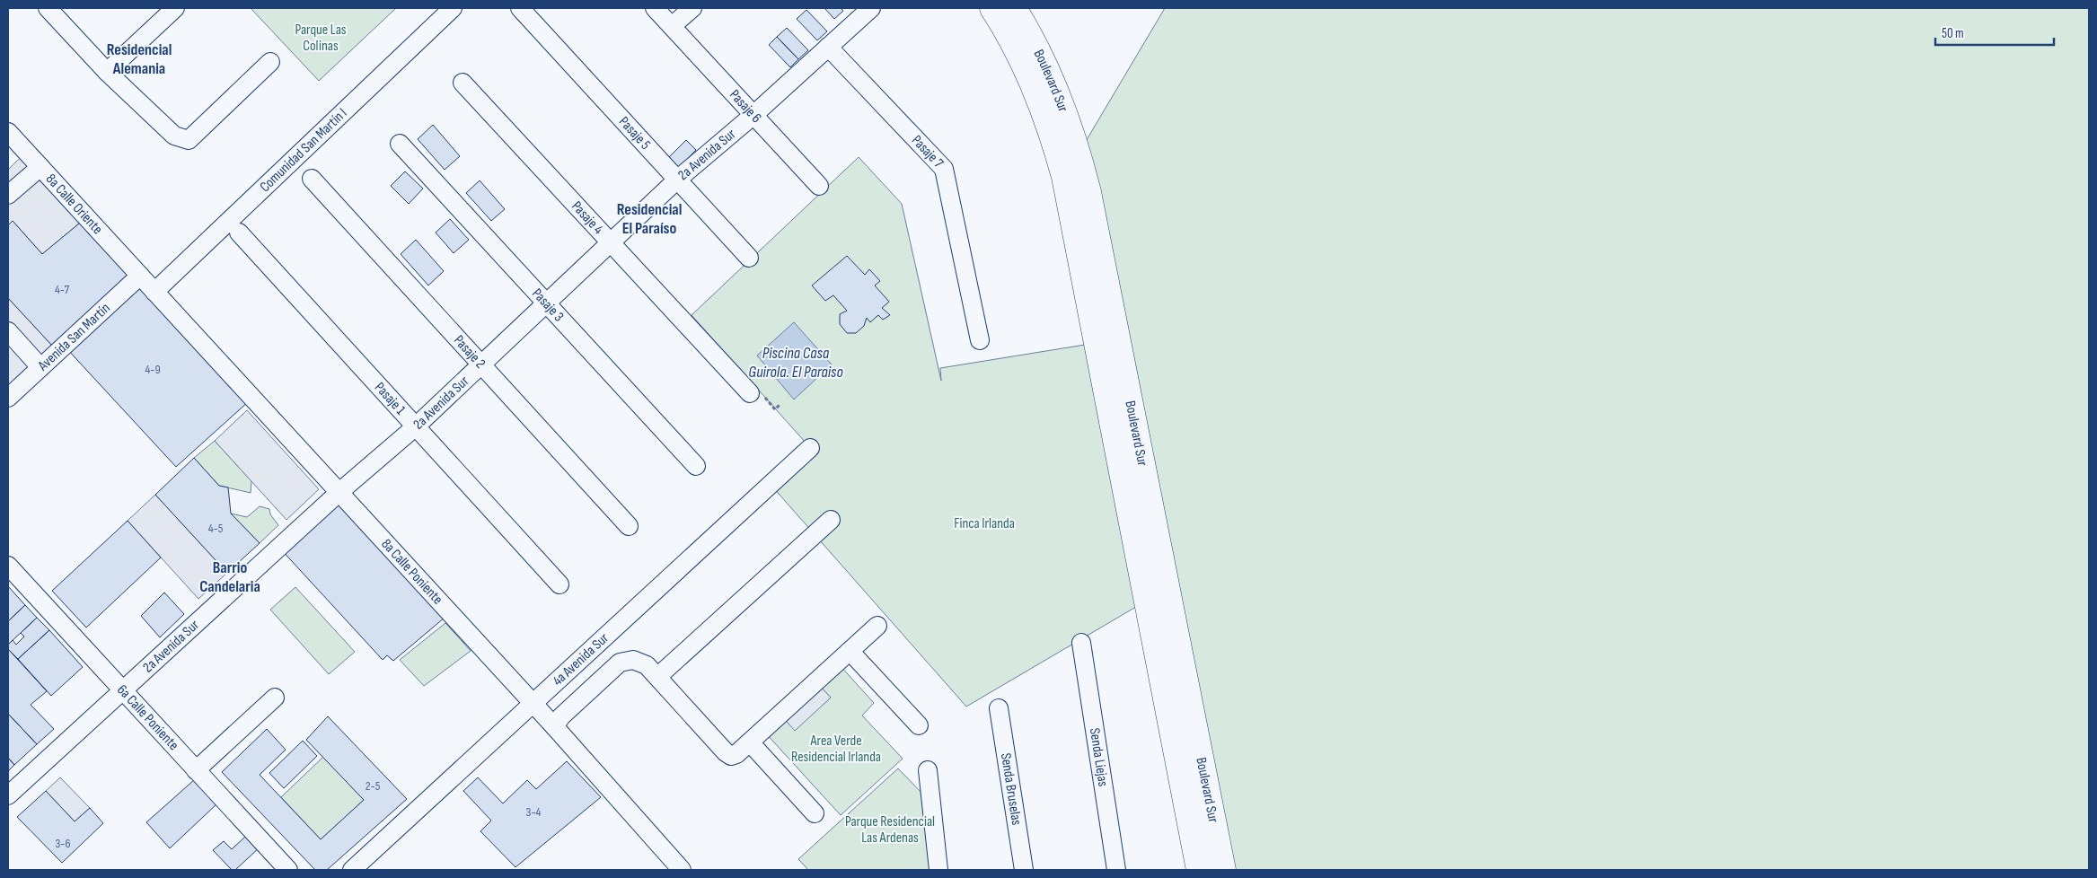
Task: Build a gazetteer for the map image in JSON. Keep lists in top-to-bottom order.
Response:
{
  "streets": {
    "highway": ["Boulevard Sur"],
    "street": [
      "Pasaje 6",
      "Pasaje 5",
      "Comunidad San Martín I",
      "Pasaje 7",
      "2a Avenida Sur",
      "8a Calle Oriente",
      "Pasaje 4",
      "Pasaje 3",
      "Avenida San Martín",
      "Pasaje 2",
      "Pasaje 1",
      "8a Calle Poniente",
      "4a Avenida Sur",
      "6a Calle Poniente",
      "Senda Liejas",
      "Senda Bruselas"
    ]
  },
  "crossings": [
    ["Pasaje 6", "2a Avenida Sur"],
    ["Pasaje 5", "2a Avenida Sur"],
    ["Comunidad San Martín I", "8a Calle Poniente"],
    ["Pasaje 7", "2a Avenida Sur"],
    ["2a Avenida Sur", "Pasaje 4"],
    ["2a Avenida Sur", "Pasaje 3"],
    ["2a Avenida Sur", "Pasaje 2"],
    ["2a Avenida Sur", "Pasaje 1"],
    ["2a Avenida Sur", "8a Calle Poniente"],
    ["2a Avenida Sur", "6a Calle Poniente"],
    ["8a Calle Oriente", "Avenida San Martín"],
    ["8a Calle Oriente", "8a Calle Poniente"],
    ["Avenida San Martín", "8a Calle Poniente"],
    ["8a Calle Poniente", "4a Avenida Sur"]
  ],
  "districts": ["Residencial Alemania", "Residencial El Paraíso", "Barrio Candelaria"],
  "water": ["Piscina Casa Guirola. El Paraiso"],
  "parks": [
    "Parque Las Colinas",
    "Finca Irlanda",
    "Area Verde Residencial Irlanda",
    "Parque Residencial Las Ardenas"
  ],
  "house_numbers": [
    "4-7",
    "4-9",
    "4-5",
    "2-5",
    "3-4",
    "3-6"
  ],
  "scale_bar": "50 m"
}
